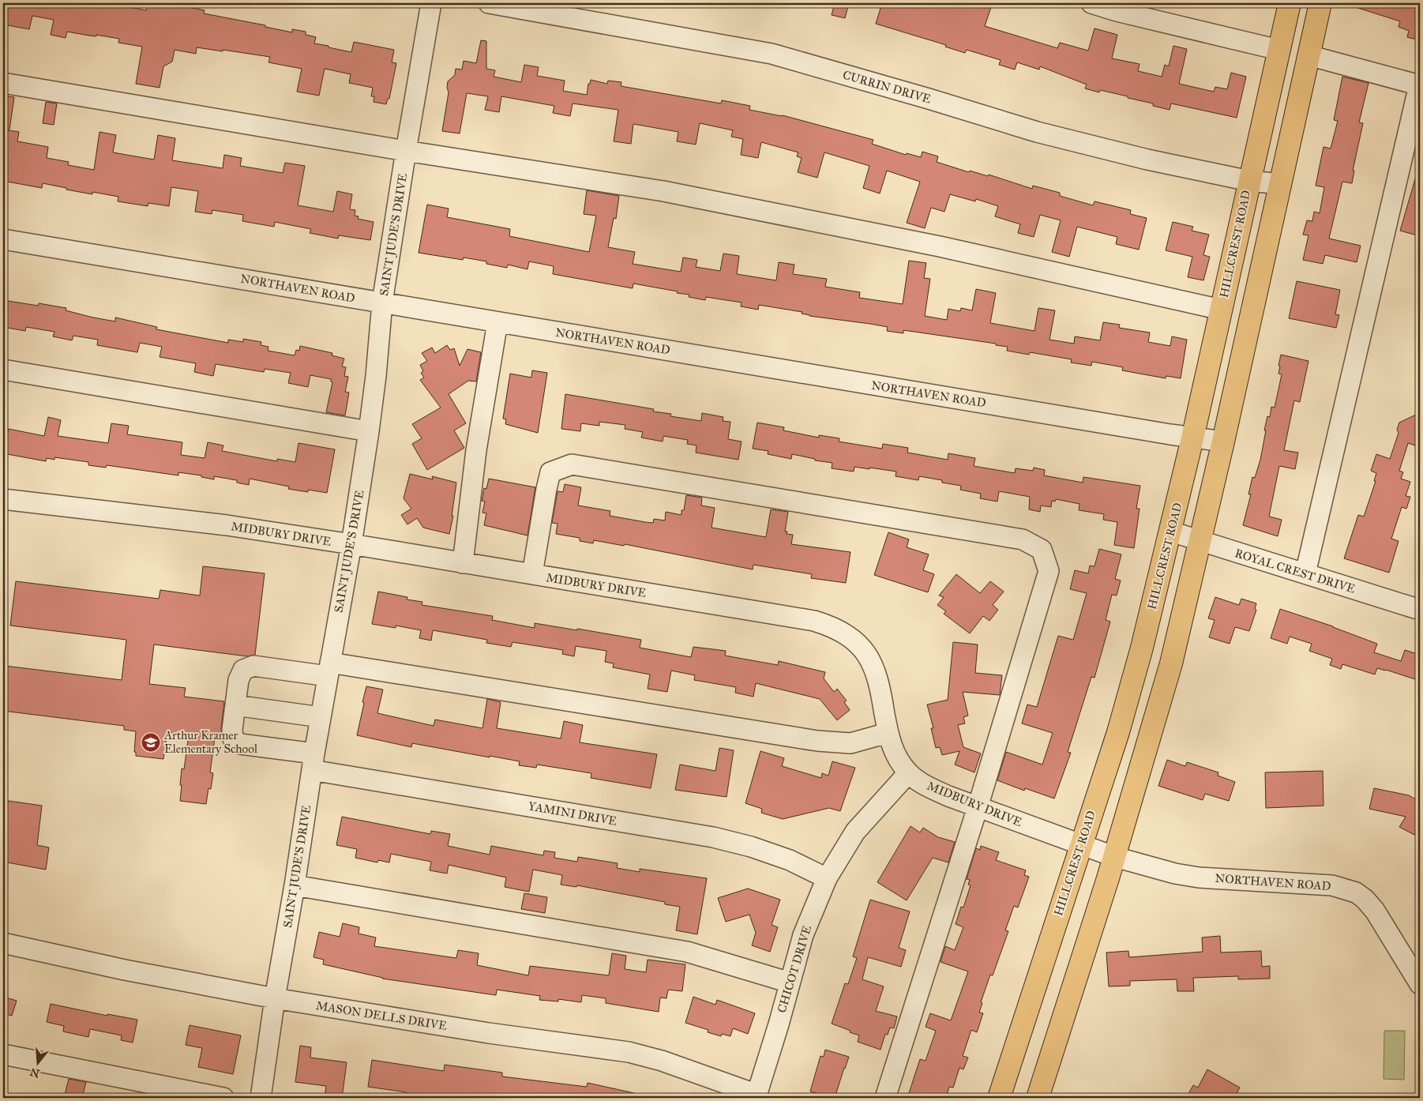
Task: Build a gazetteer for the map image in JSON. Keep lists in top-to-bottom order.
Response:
{
  "streets": {
    "main road": ["HILLCREST ROAD"],
    "street": [
      "CURRIN DRIVE",
      "SAINT JUDE'S DRIVE",
      "NORTHAVEN ROAD",
      "MIDBURY DRIVE",
      "ROYAL CREST DRIVE",
      "YAMINI DRIVE",
      "CHICOT DRIVE",
      "MASON DELLS DRIVE"
    ]
  },
  "crossings": [
    ["CURRIN DRIVE", "HILLCREST ROAD"],
    ["SAINT JUDE'S DRIVE", "NORTHAVEN ROAD"],
    ["SAINT JUDE'S DRIVE", "MIDBURY DRIVE"],
    ["SAINT JUDE'S DRIVE", "YAMINI DRIVE"],
    ["SAINT JUDE'S DRIVE", "MASON DELLS DRIVE"],
    ["HILLCREST ROAD", "NORTHAVEN ROAD"],
    ["HILLCREST ROAD", "MIDBURY DRIVE"],
    ["HILLCREST ROAD", "ROYAL CREST DRIVE"],
    ["NORTHAVEN ROAD", "MIDBURY DRIVE"],
    ["MIDBURY DRIVE", "CHICOT DRIVE"],
    ["YAMINI DRIVE", "CHICOT DRIVE"],
    ["CHICOT DRIVE", "MASON DELLS DRIVE"]
  ],
  "places": {
    "school or university": ["Arthur Kramer Elementary School"]
  },
  "north": "bottom"
}
